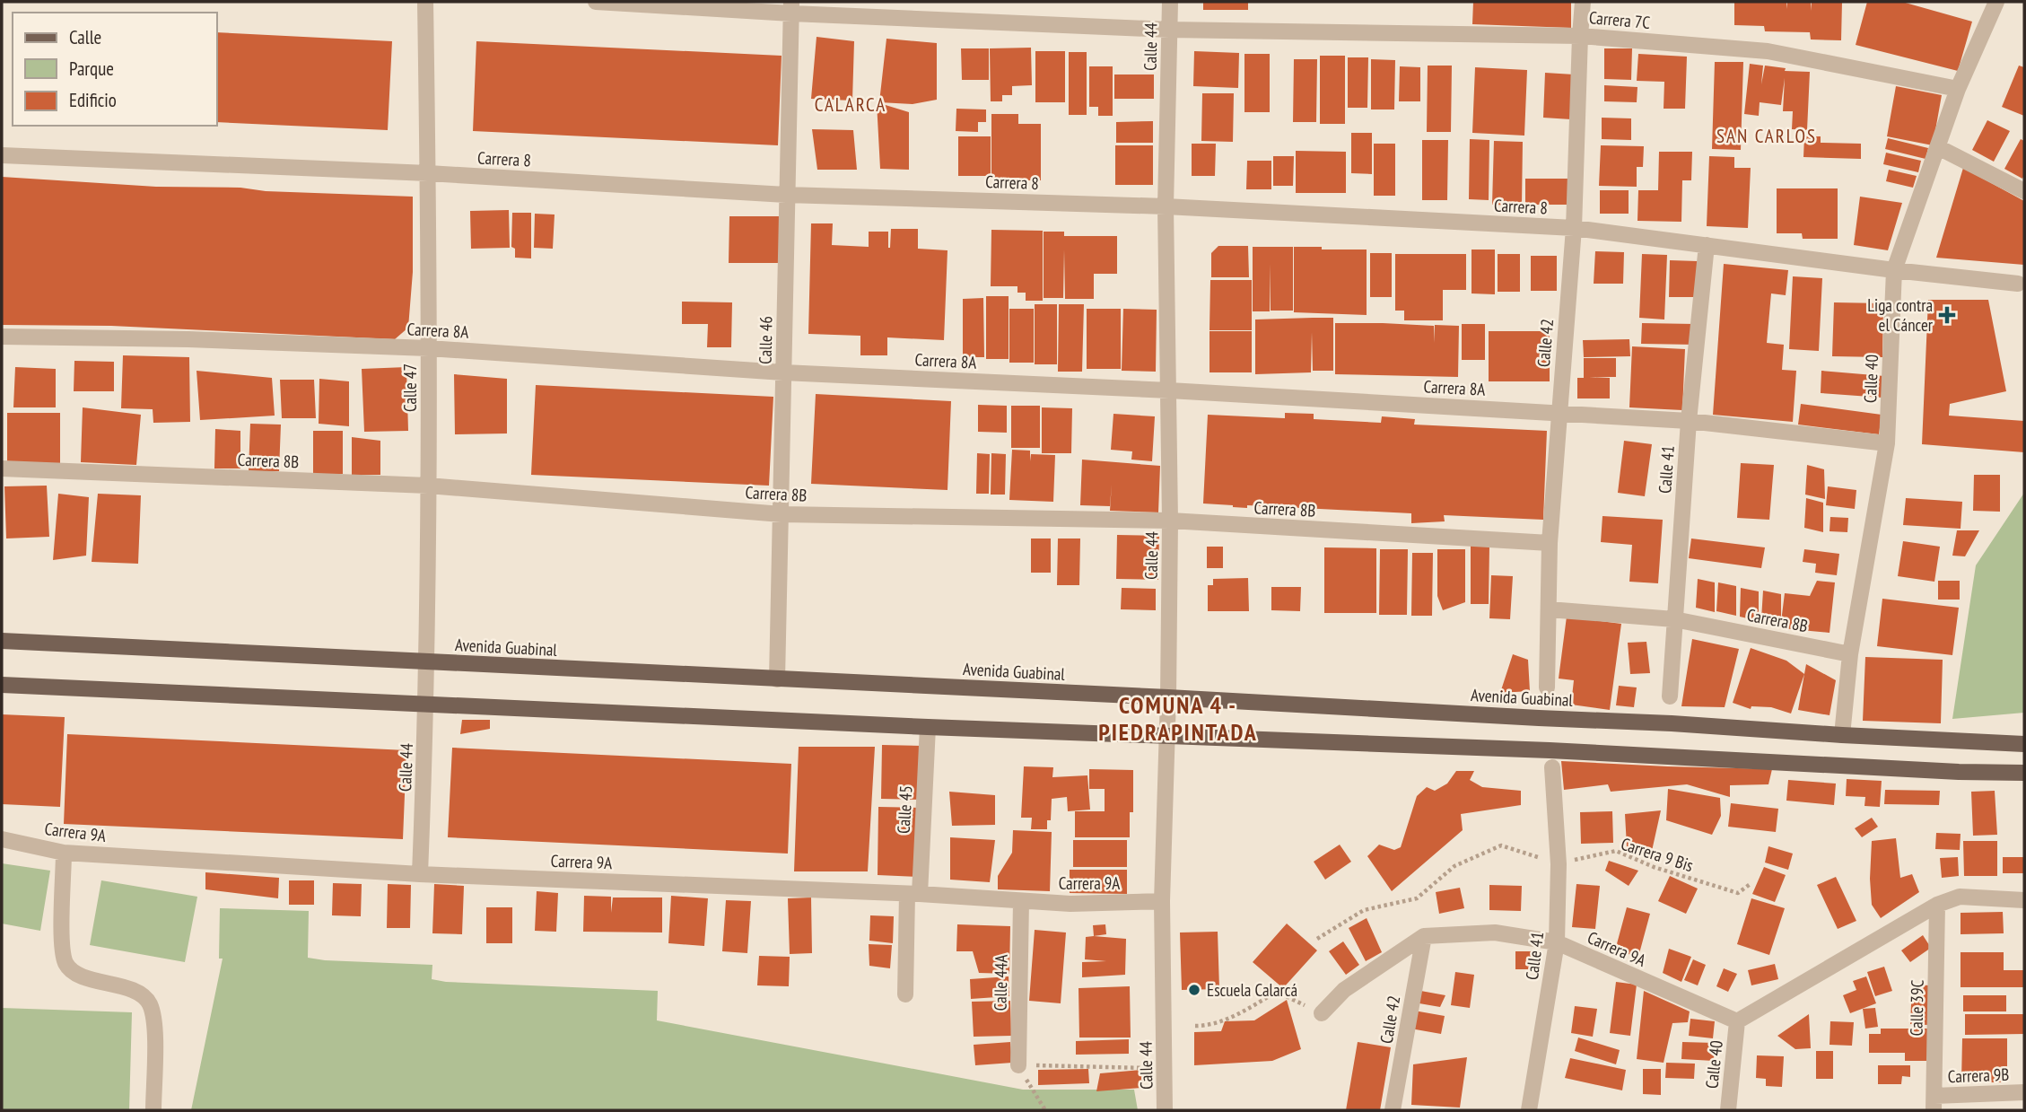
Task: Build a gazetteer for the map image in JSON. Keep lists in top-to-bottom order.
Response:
{
  "streets": {
    "main road": ["Avenida Guabinal"],
    "street": [
      "Carrera 7C",
      "Calle 44",
      "Carrera 8",
      "Carrera 8A",
      "Calle 46",
      "Calle 42",
      "Calle 40",
      "Calle 47",
      "Carrera 8B",
      "Calle 41",
      "Calle 45",
      "Carrera 9A",
      "Calle 44A",
      "Calle 39C",
      "Carrera 9B"
    ],
    "path": ["Carrera 9 Bis"]
  },
  "crossings": [
    ["Carrera 7C", "Calle 44"],
    ["Carrera 7C", "Calle 46"],
    ["Carrera 7C", "Calle 42"],
    ["Carrera 7C", "Calle 40"],
    ["Calle 44", "Carrera 8"],
    ["Calle 44", "Carrera 8A"],
    ["Calle 44", "Calle 47"],
    ["Calle 44", "Carrera 8B"],
    ["Calle 44", "Avenida Guabinal"],
    ["Calle 44", "Carrera 9A"],
    ["Carrera 8", "Calle 46"],
    ["Carrera 8", "Calle 42"],
    ["Carrera 8", "Calle 40"],
    ["Carrera 8", "Calle 47"],
    ["Carrera 8", "Calle 41"],
    ["Carrera 8A", "Calle 46"],
    ["Carrera 8A", "Calle 42"],
    ["Carrera 8A", "Calle 40"],
    ["Carrera 8A", "Calle 47"],
    ["Carrera 8A", "Calle 41"],
    ["Calle 46", "Carrera 8B"],
    ["Calle 46", "Avenida Guabinal"],
    ["Calle 42", "Carrera 8B"],
    ["Calle 42", "Carrera 9A"],
    ["Calle 40", "Carrera 8B"],
    ["Calle 40", "Avenida Guabinal"],
    ["Calle 40", "Carrera 9A"],
    ["Calle 47", "Carrera 8B"],
    ["Calle 47", "Avenida Guabinal"],
    ["Carrera 8B", "Calle 41"],
    ["Calle 41", "Carrera 9A"],
    ["Calle 41", "Carrera 9 Bis"],
    ["Calle 45", "Carrera 9A"],
    ["Carrera 9A", "Calle 44A"],
    ["Calle 39C", "Carrera 9B"]
  ],
  "districts": ["CALARCA", "SAN CARLOS", "COMUNA 4 - PIEDRAPINTADA"],
  "places": {
    "health": ["Liga contra el Cáncer"],
    "other": ["Escuela Calarcá"]
  },
  "legend": ["Calle", "Parque", "Edificio"]
}
